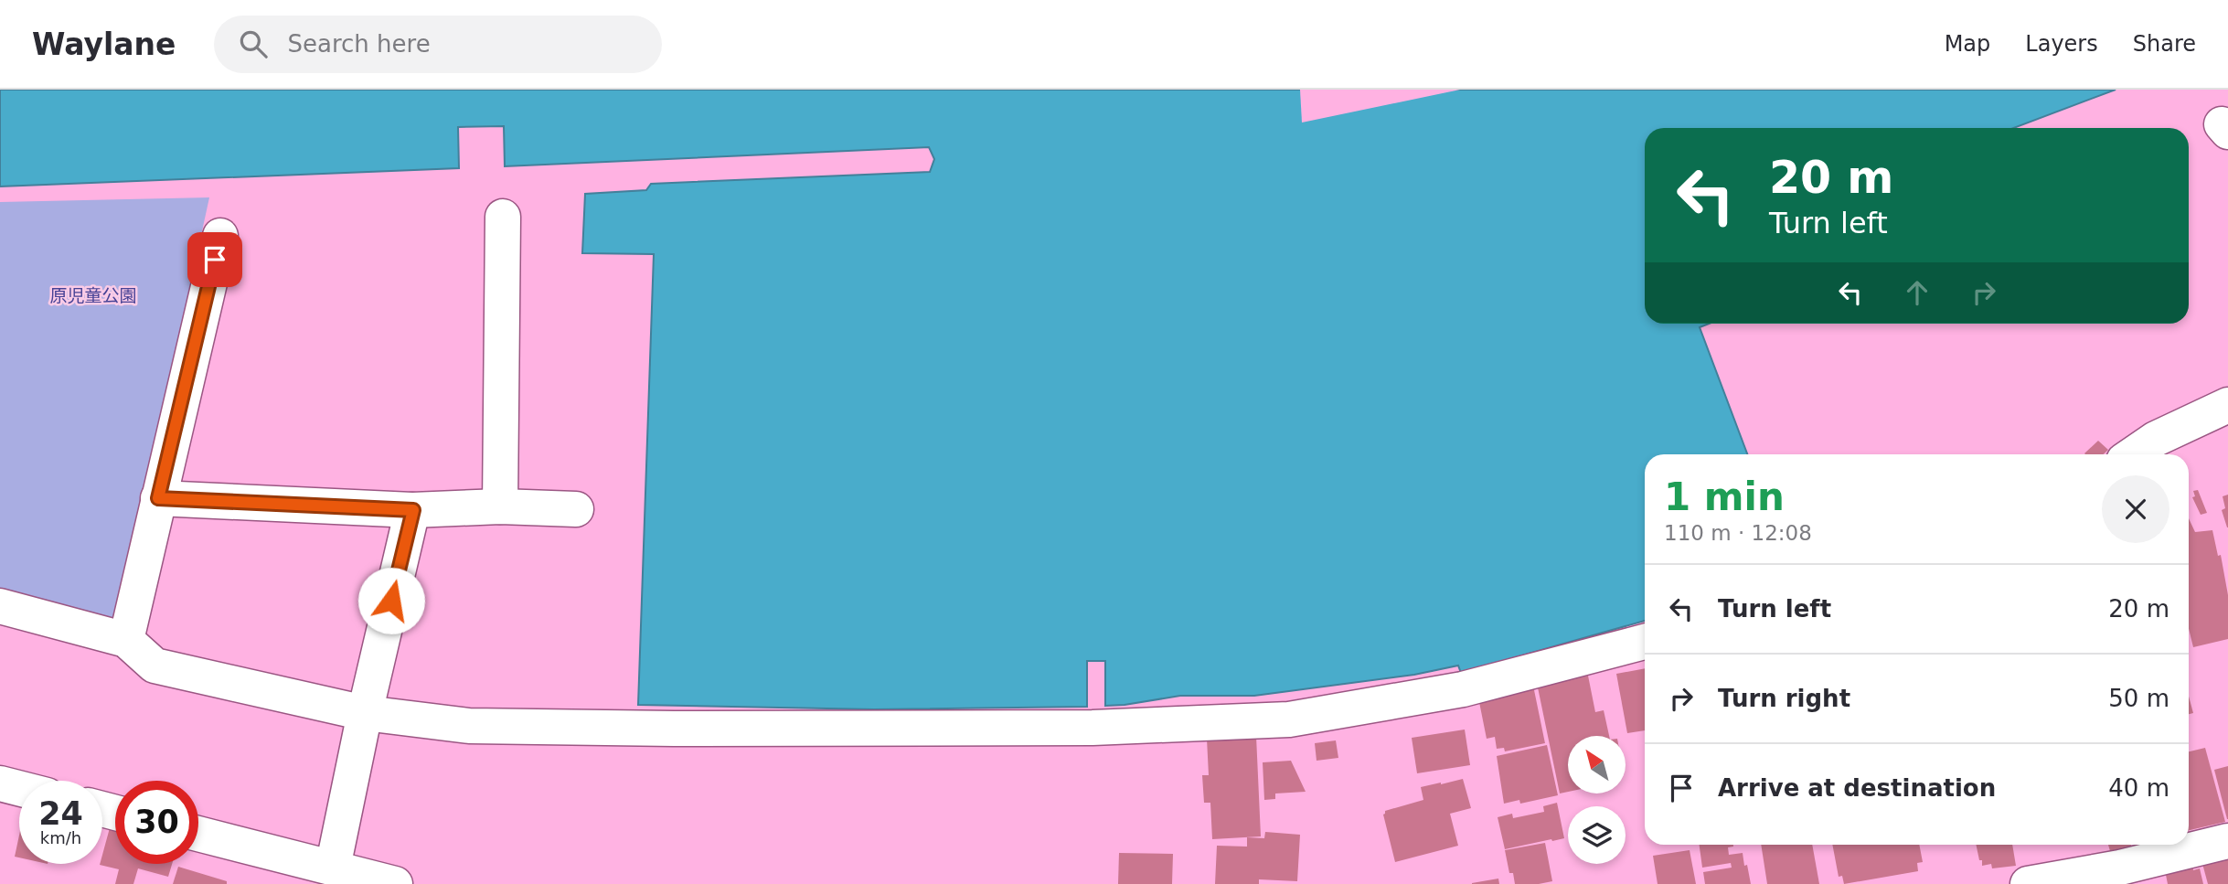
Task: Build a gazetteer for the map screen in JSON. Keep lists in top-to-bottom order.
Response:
{
  "parks": ["原児童公園"],
  "north": "top left",
  "page": {
    "header": "Waylane",
    "search": "Search here",
    "nav": ["Map", "Layers", "Share"],
    "turn": ["20 m", "Turn left"],
    "heading": ["1 min", "110 m · 12:08"],
    "list": [
      {
        "name": "Turn left",
        "value": "20 m"
      },
      {
        "name": "Turn right",
        "value": "50 m"
      },
      {
        "name": "Arrive at destination",
        "value": "40 m"
      }
    ],
    "speed": "24 km/h",
    "limit": "30"
  }
}
